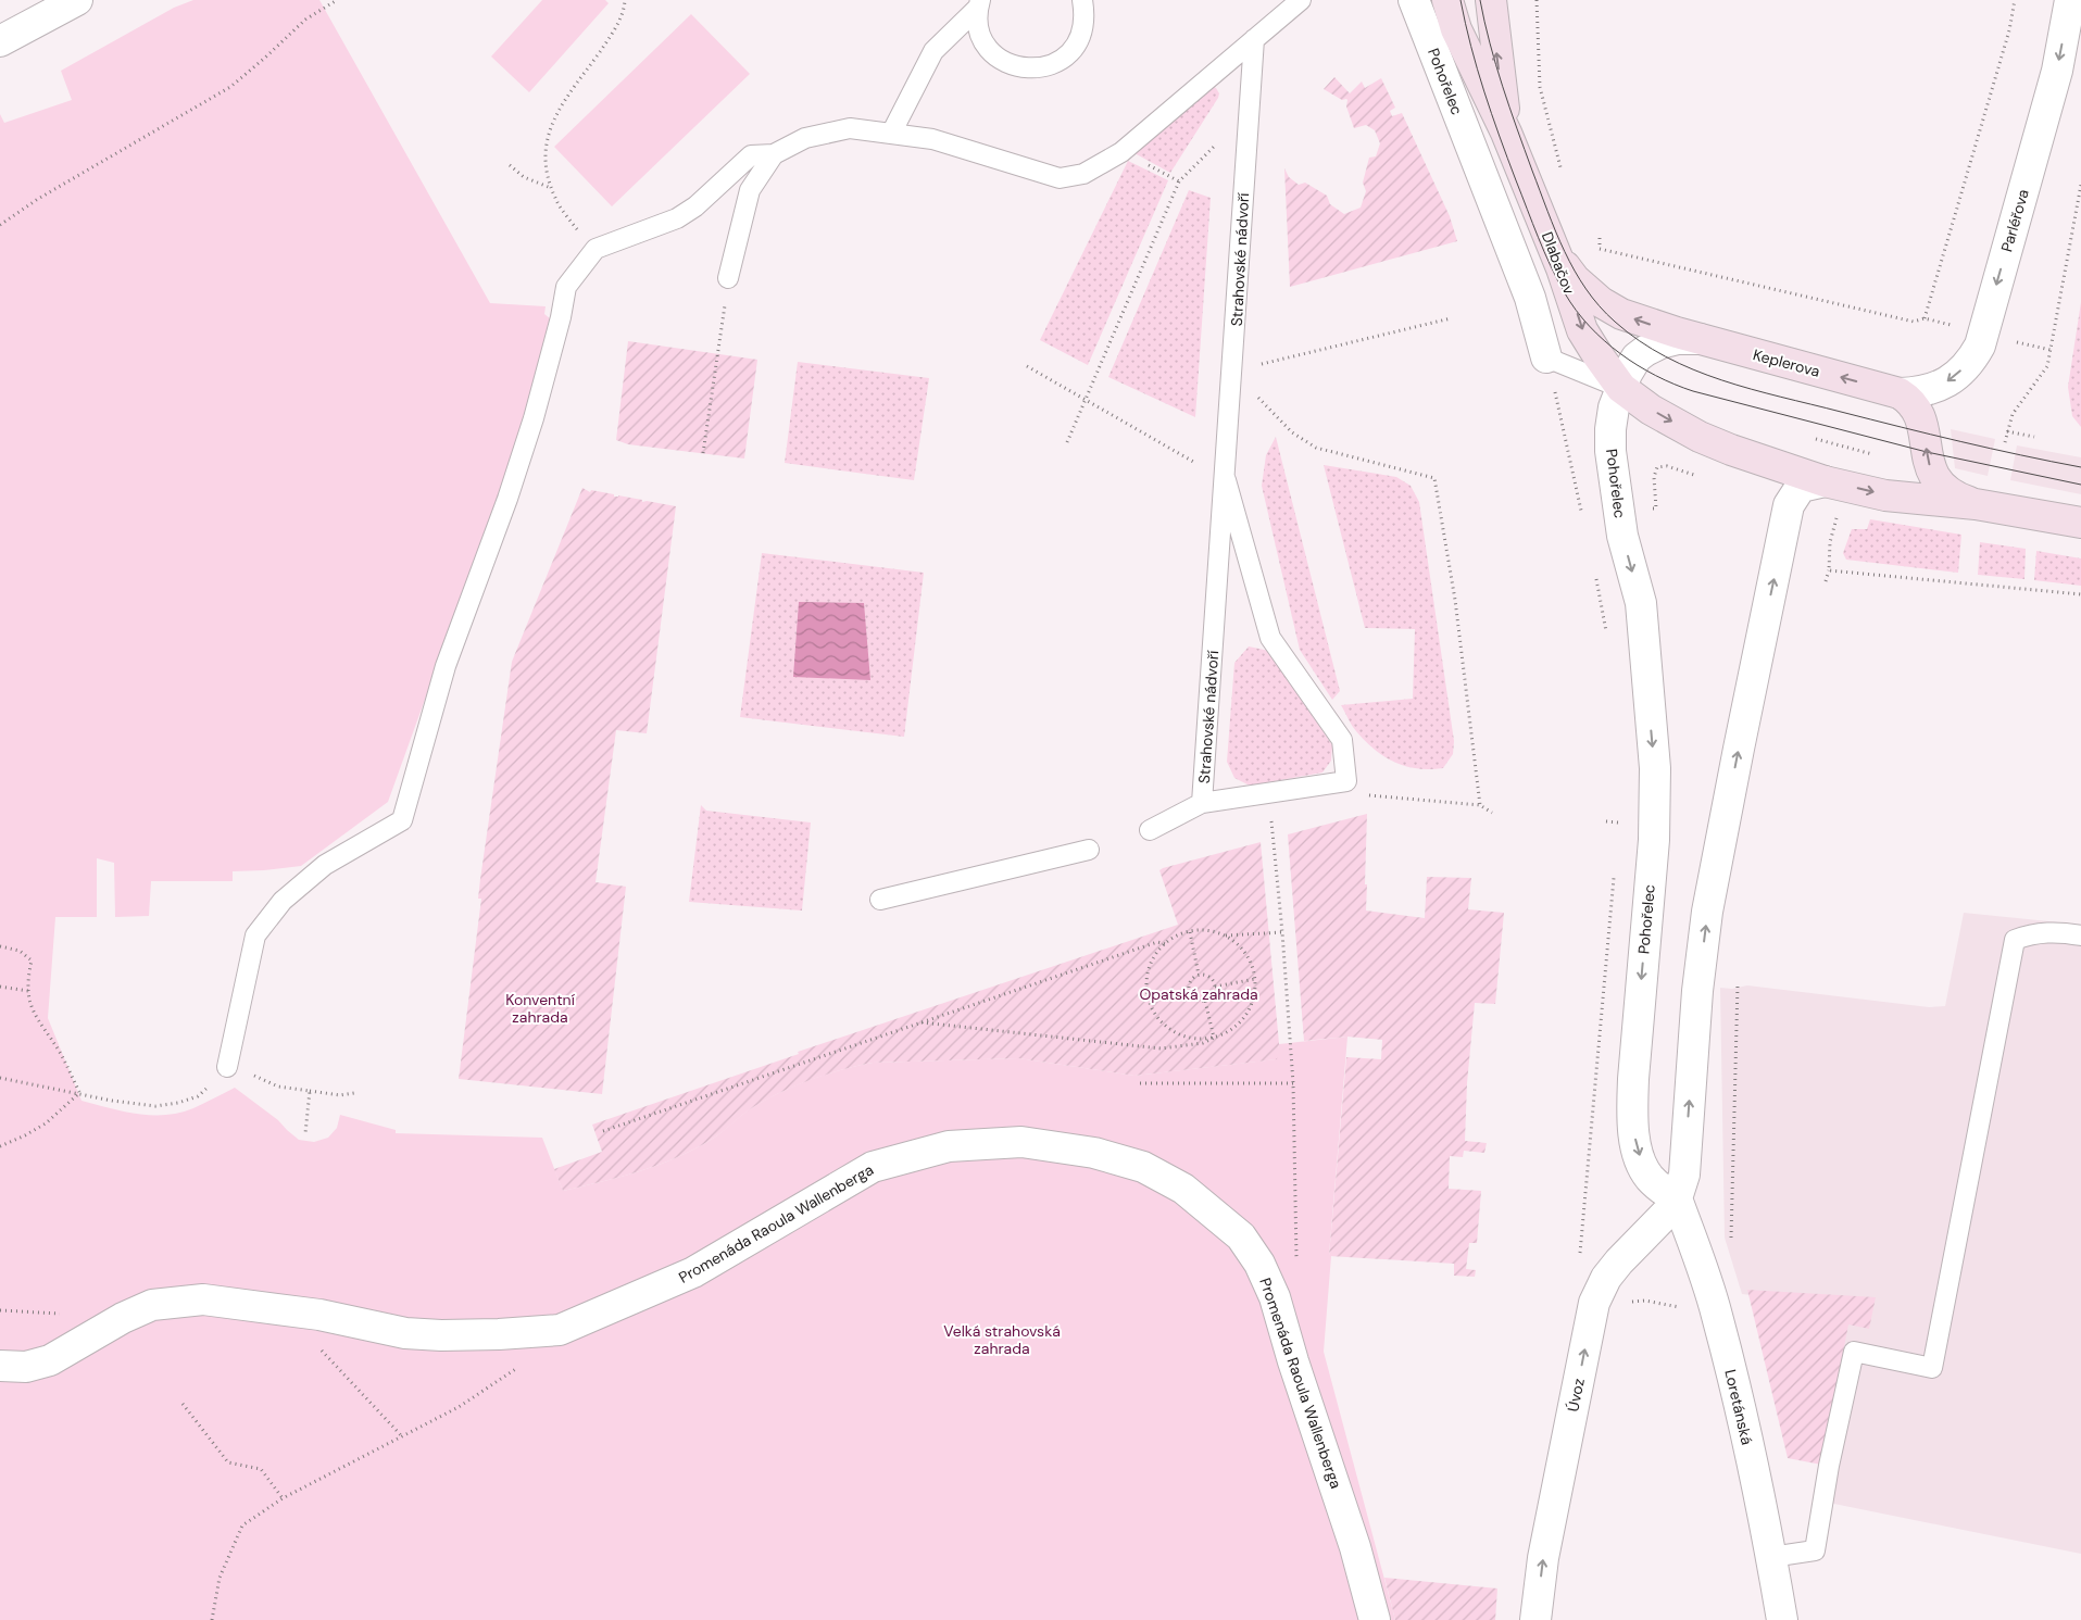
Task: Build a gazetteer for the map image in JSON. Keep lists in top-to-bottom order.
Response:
{
  "streets": {
    "main road": ["Dlabačov", "Keplerova"],
    "street": [
      "Pohořelec",
      "Parléřova",
      "Promenáda Raoula Wallenberga",
      "Úvoz",
      "Loretánská"
    ],
    "lane": ["Strahovské nádvoří"]
  },
  "crossings": [
    ["Pohořelec", "Dlabačov"],
    ["Pohořelec", "Keplerova"],
    ["Pohořelec", "Úvoz"],
    ["Pohořelec", "Loretánská"],
    ["Parléřova", "Keplerova"],
    ["Dlabačov", "Keplerova"],
    ["Úvoz", "Loretánská"]
  ],
  "one_way": ["Parléřova", "Úvoz"],
  "parks": ["Opatská zahrada", "Konventní zahrada", "Velká strahovská zahrada"]
}
